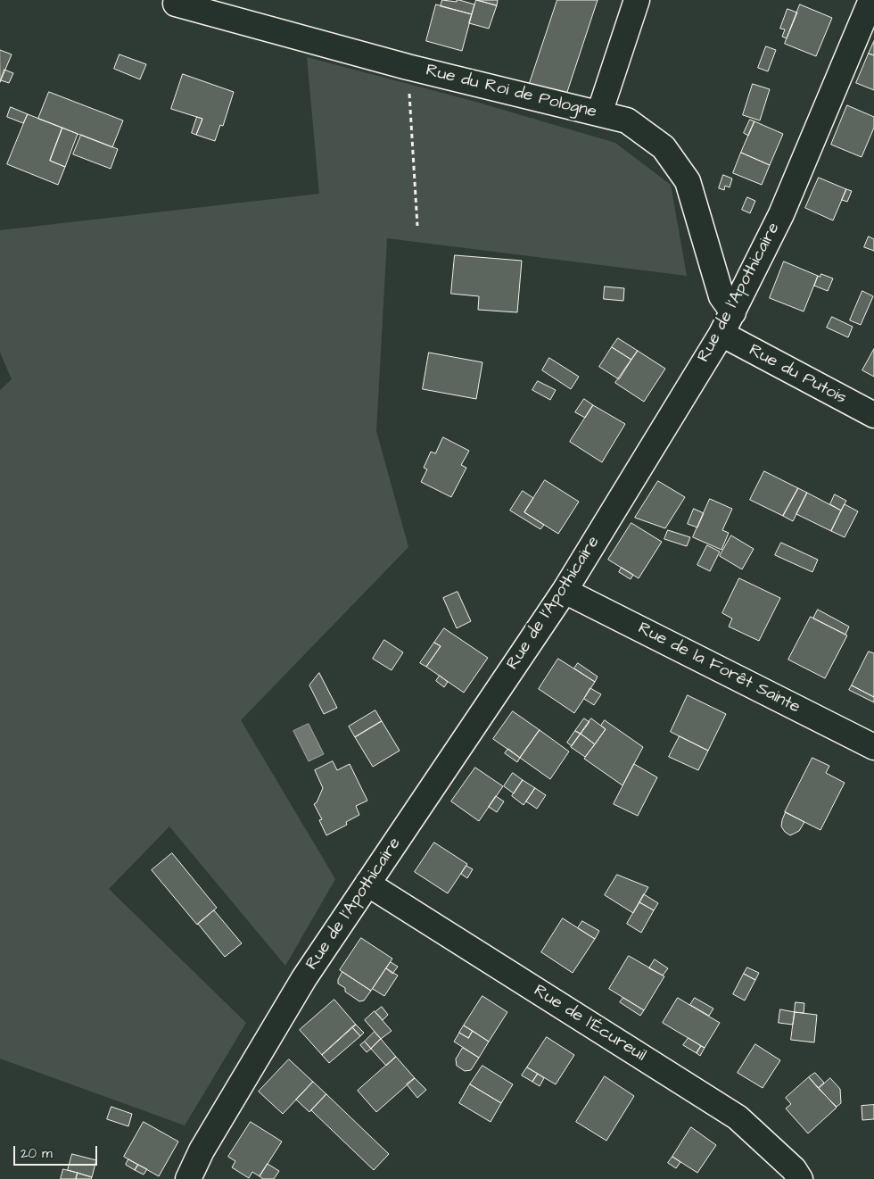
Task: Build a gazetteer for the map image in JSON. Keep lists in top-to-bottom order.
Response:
{
  "streets": {
    "street": [
      "Rue du Roi de Pologne",
      "Rue de l'Apothicaire",
      "Rue du Putois",
      "Rue de la Forêt Sainte",
      "Rue de l'Écureuil"
    ]
  },
  "crossings": [
    ["Rue du Roi de Pologne", "Rue de l'Apothicaire"],
    ["Rue de l'Apothicaire", "Rue du Putois"],
    ["Rue de l'Apothicaire", "Rue de la Forêt Sainte"],
    ["Rue de l'Apothicaire", "Rue de l'Écureuil"]
  ],
  "scale_bar": "20 m"
}
